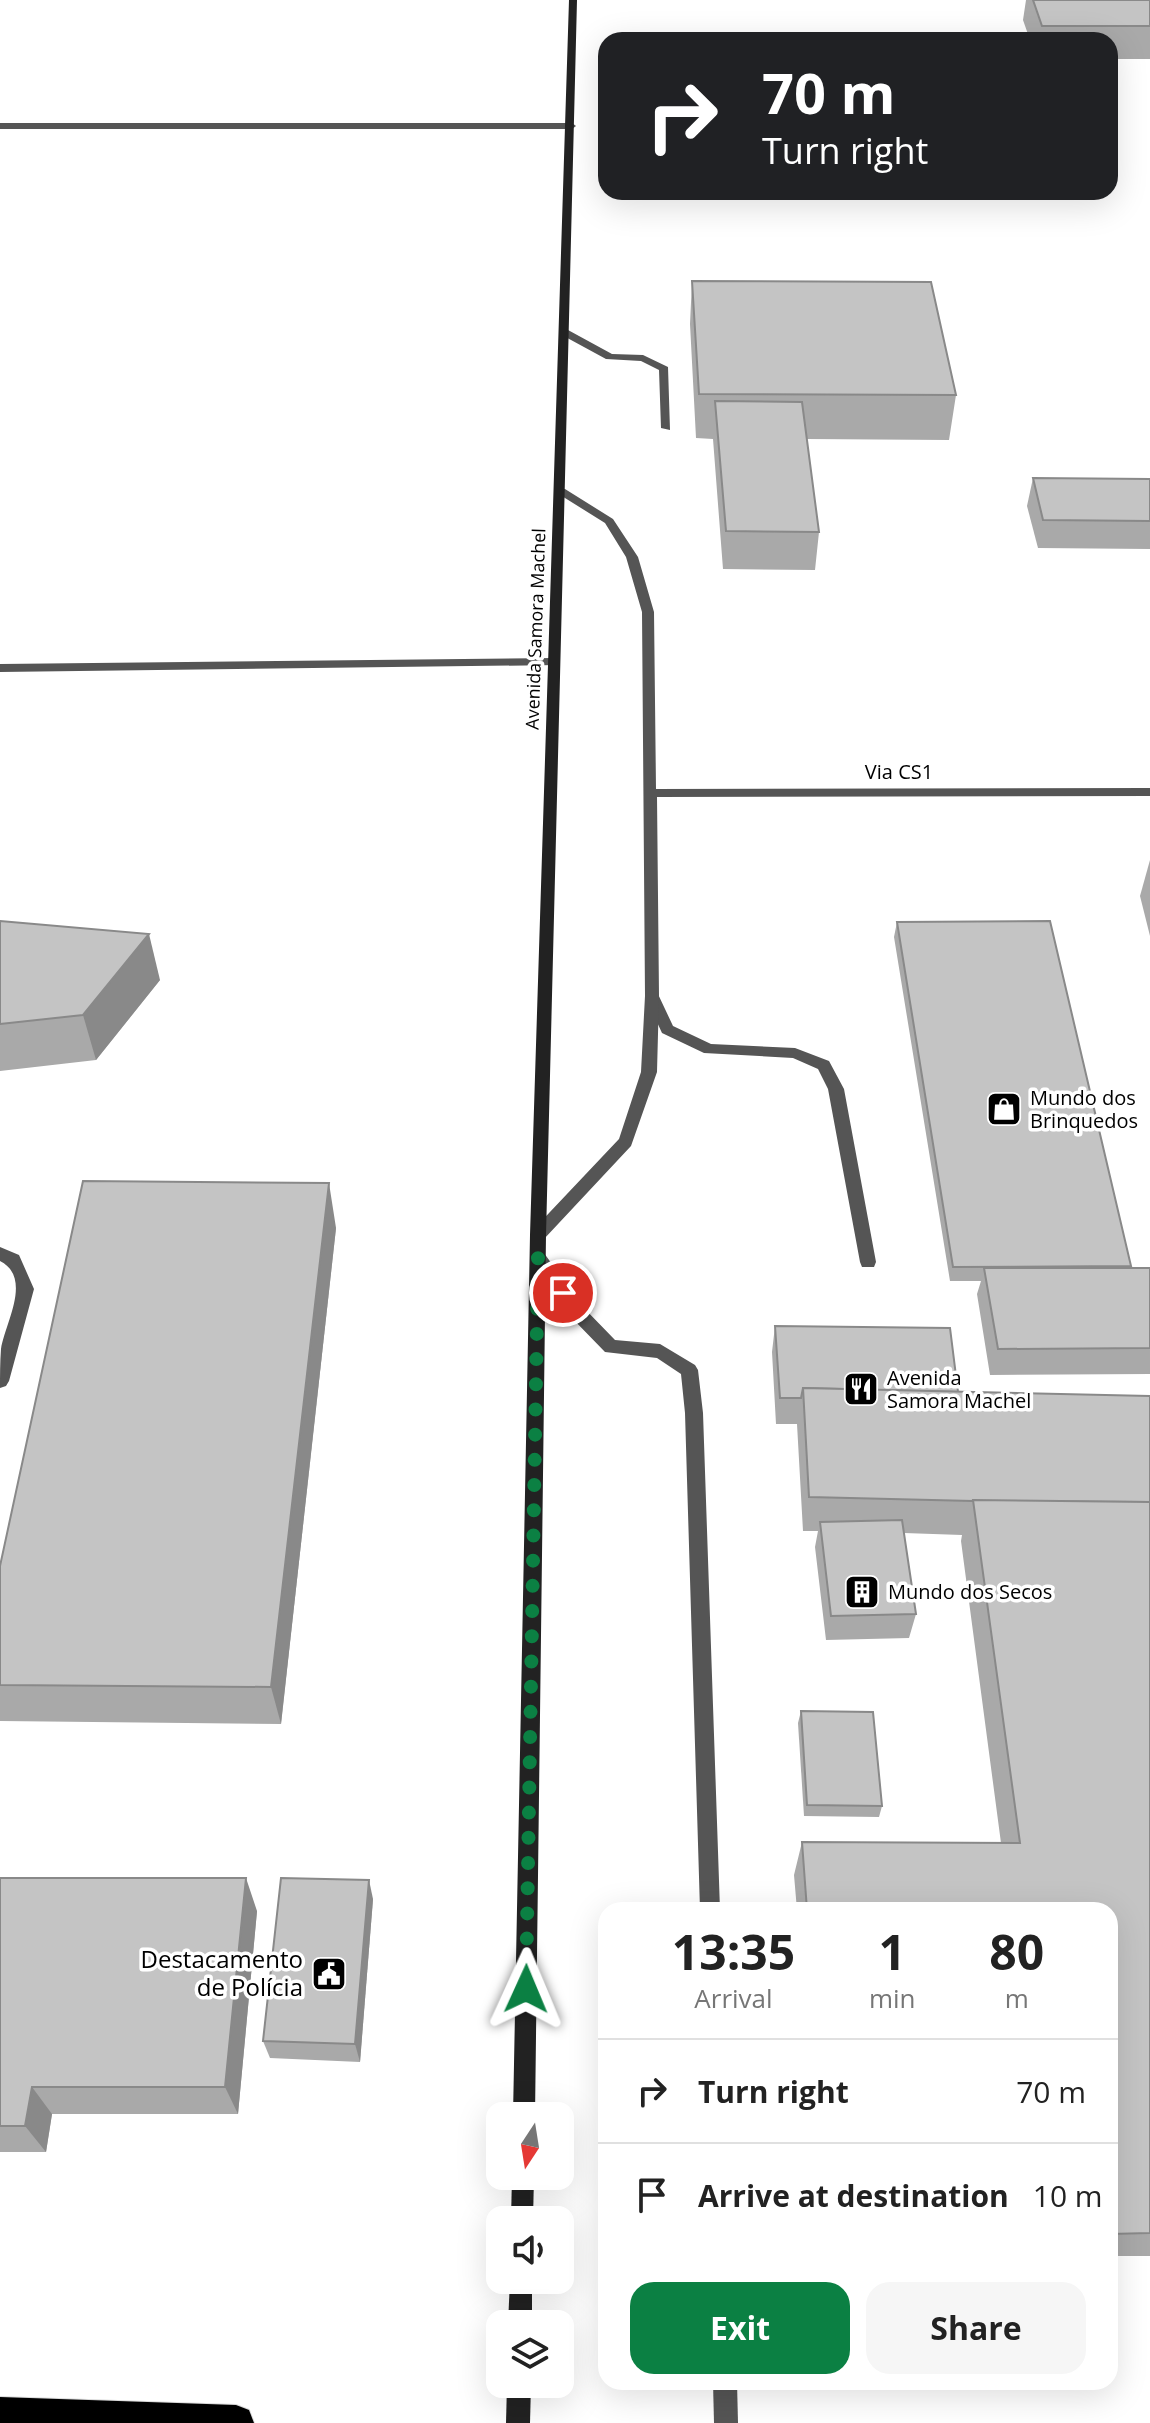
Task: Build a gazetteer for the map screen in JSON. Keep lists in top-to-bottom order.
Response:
{
  "streets": {
    "main road": ["Avenida Samora Machel"],
    "street": ["Via CS1"]
  },
  "places": {
    "shop": ["Mundo dos Brinquedos"],
    "restaurant": ["Avenida Samora Machel"],
    "building": ["Mundo dos Secos"],
    "public building": ["Destacamento de Polícia"]
  },
  "north": "bottom",
  "page": {
    "turn": ["70 m", "Turn right"],
    "eta": [
      "13:35",
      "Arrival",
      "1",
      "min",
      "80",
      "m"
    ],
    "list": [
      {
        "name": "Turn right",
        "value": "70 m"
      },
      {
        "name": "Arrive at destination",
        "value": "10 m"
      }
    ],
    "buttons": ["Exit", "Share"]
  }
}
